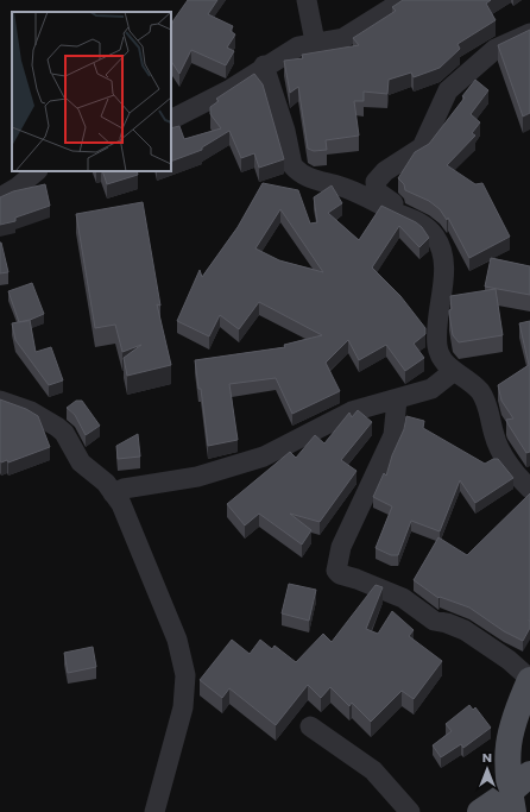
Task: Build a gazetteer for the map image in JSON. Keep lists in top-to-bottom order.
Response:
{
  "north": "top"
}
